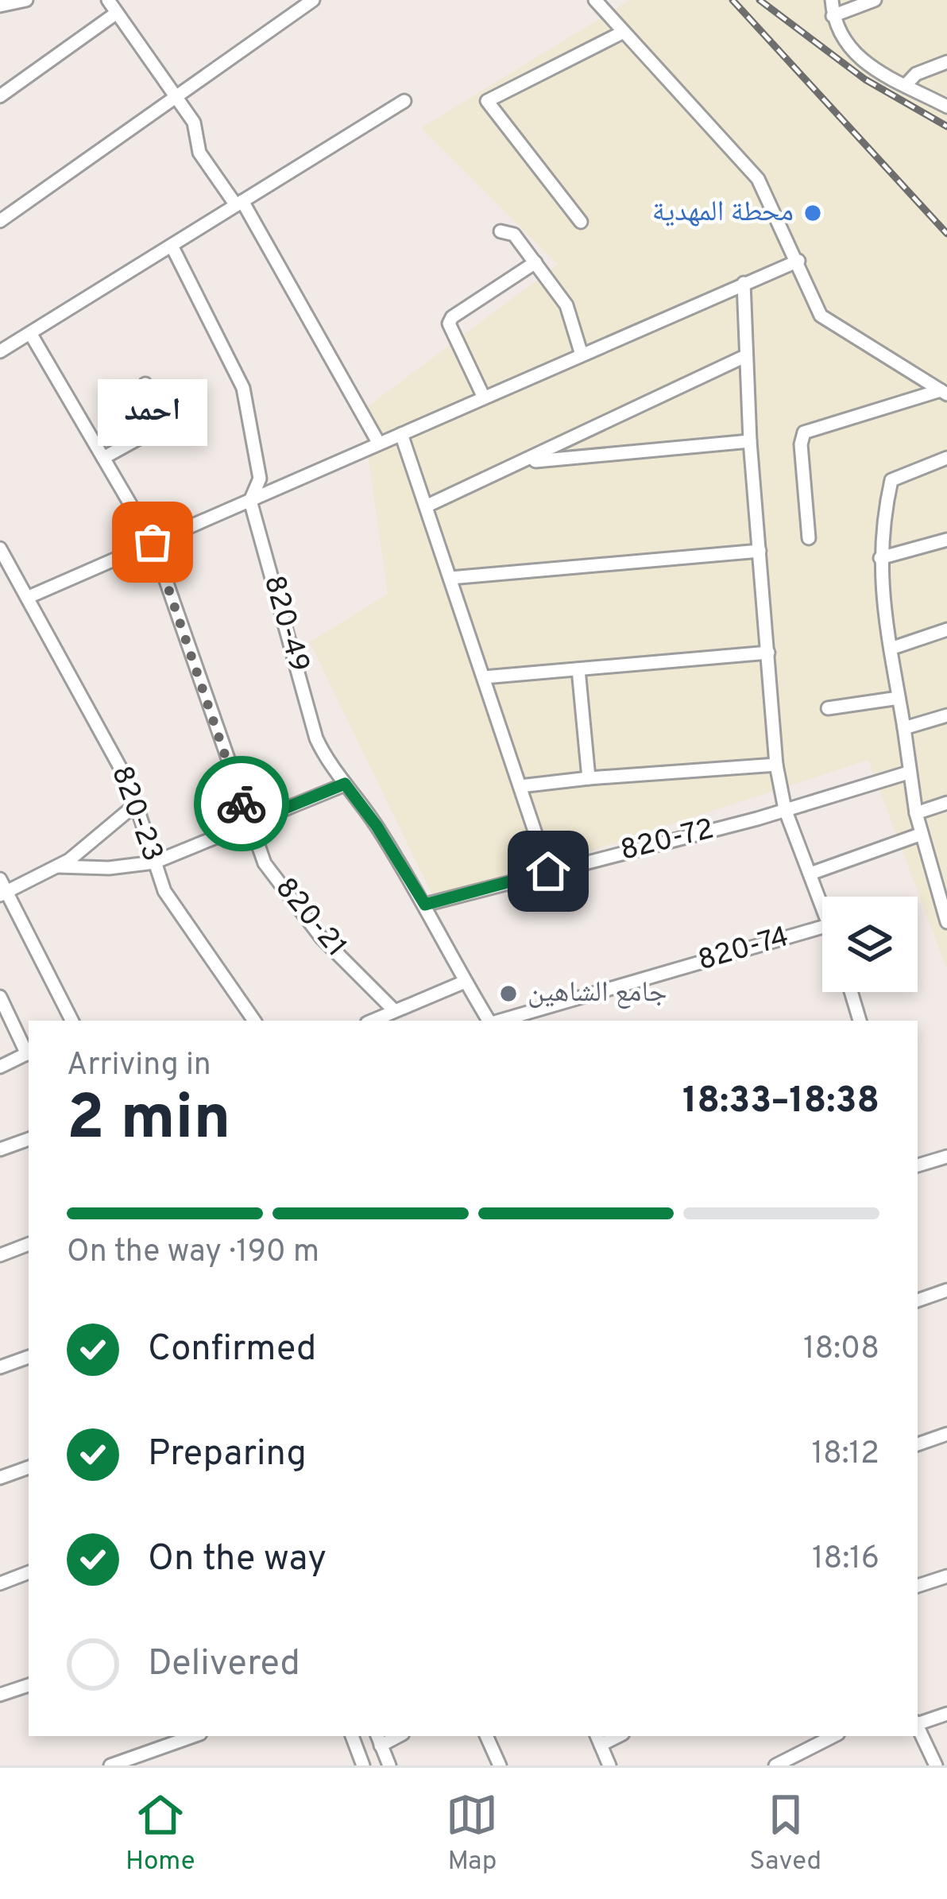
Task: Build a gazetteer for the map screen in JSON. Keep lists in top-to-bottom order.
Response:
{
  "streets": {
    "street": [
      "820-49",
      "820-23",
      "820-72",
      "820-21",
      "820-74"
    ]
  },
  "crossings": [
    ["820-49", "820-72"]
  ],
  "places": ["محطة المهدية", "احمد", "جامع الشاهين"],
  "page": {
    "bubble": "احمد",
    "heading": ["2 min", "Arriving in", "18:33–18:38"],
    "bar": "On the way · 190 m",
    "list": [
      ["Confirmed", "18:08"],
      ["Preparing", "18:12"],
      ["On the way", "18:16"],
      "Delivered"
    ],
    "tabs": ["Home", "Map", "Saved"]
  }
}
